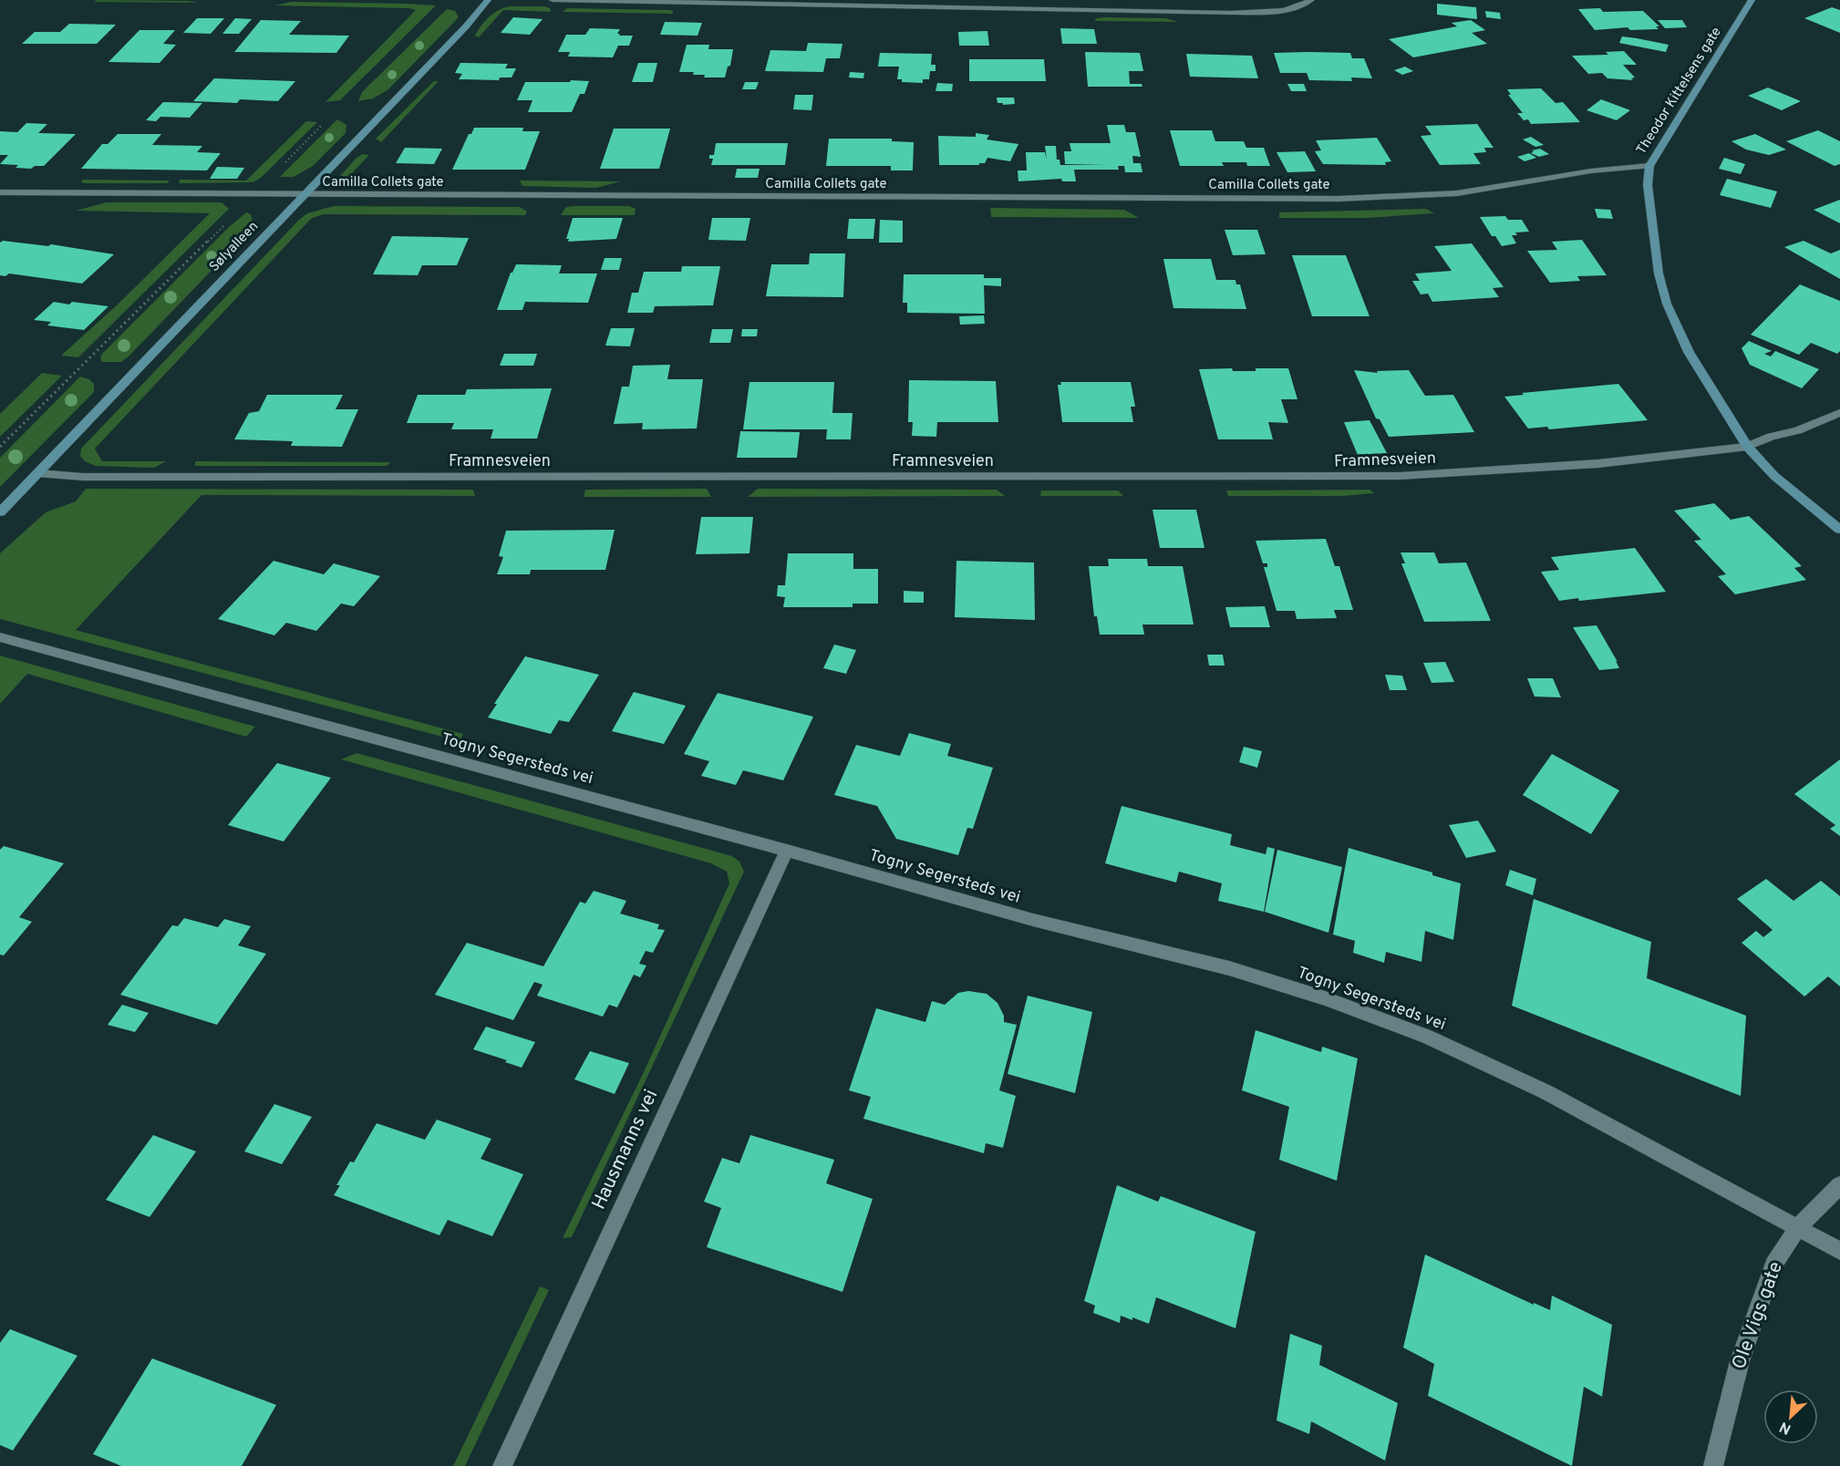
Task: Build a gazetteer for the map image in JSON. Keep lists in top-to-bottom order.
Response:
{
  "streets": {
    "street": [
      "Theodor Kittelsens gate",
      "Camilla Collets gate",
      "Sølyalleen",
      "Framnesveien",
      "Togny Segersteds vei",
      "Hausmanns vei",
      "Ole Vigs gate"
    ]
  },
  "crossings": [
    ["Theodor Kittelsens gate", "Camilla Collets gate"],
    ["Theodor Kittelsens gate", "Framnesveien"],
    ["Camilla Collets gate", "Sølyalleen"],
    ["Sølyalleen", "Framnesveien"],
    ["Togny Segersteds vei", "Hausmanns vei"],
    ["Togny Segersteds vei", "Ole Vigs gate"]
  ],
  "north": "bottom left"
}
